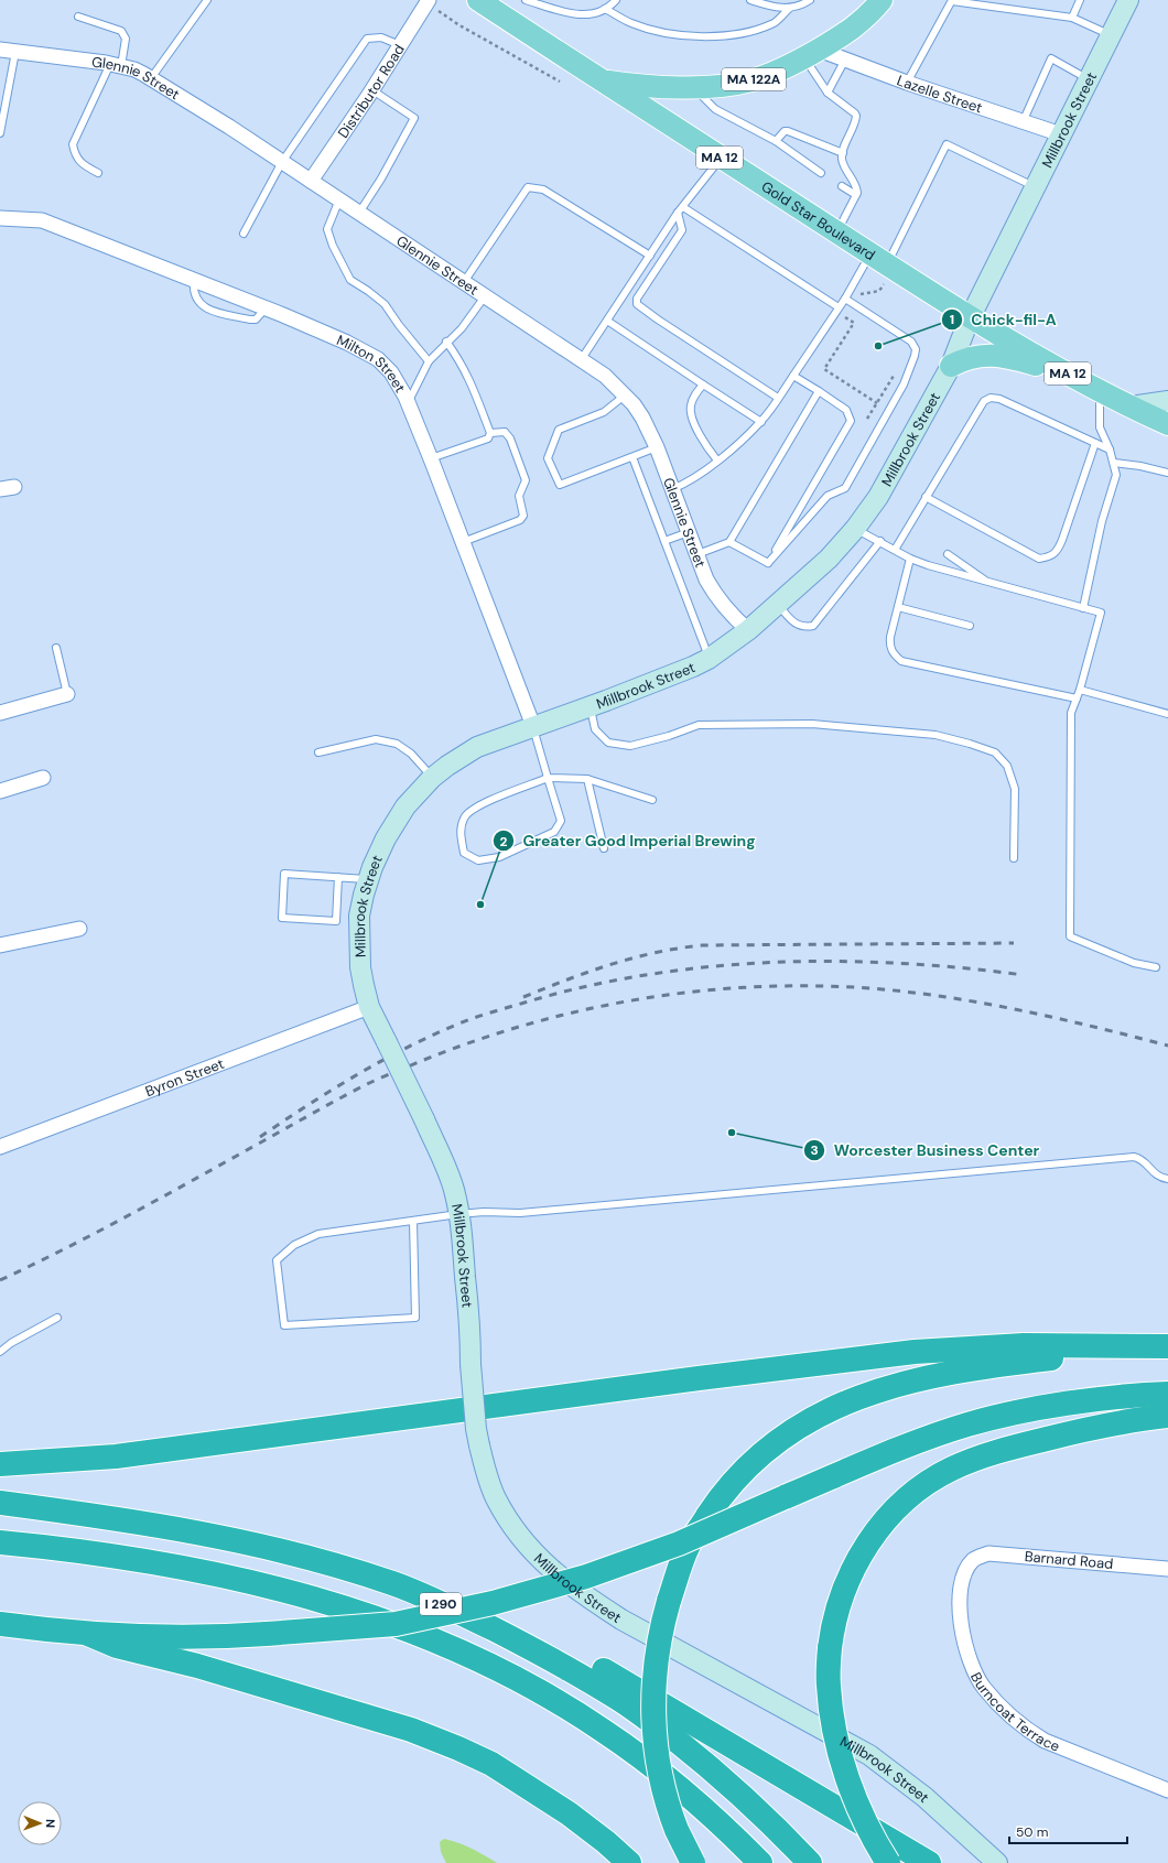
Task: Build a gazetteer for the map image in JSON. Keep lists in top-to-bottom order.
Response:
{
  "streets": {
    "highway": ["I 290"],
    "main road": [
      "MA 122A",
      "Millbrook Street",
      "MA 12",
      "Gold Star Boulevard"
    ],
    "street": [
      "Glennie Street",
      "Distributor Road",
      "Lazelle Street",
      "Milton Street",
      "Byron Street",
      "Barnard Road",
      "Burncoat Terrace"
    ]
  },
  "crossings": [
    ["MA 122A", "Lazelle Street"],
    ["MA 122A", "Gold Star Boulevard"],
    ["Glennie Street", "Distributor Road"],
    ["Glennie Street", "Millbrook Street"],
    ["Lazelle Street", "Millbrook Street"],
    ["Millbrook Street", "Gold Star Boulevard"],
    ["Millbrook Street", "Milton Street"],
    ["Millbrook Street", "Byron Street"],
    ["Barnard Road", "Burncoat Terrace"]
  ],
  "places": ["Chick-fil-A", "Greater Good Imperial Brewing", "Worcester Business Center"],
  "scale_bar": "50 m",
  "north": "right"
}
